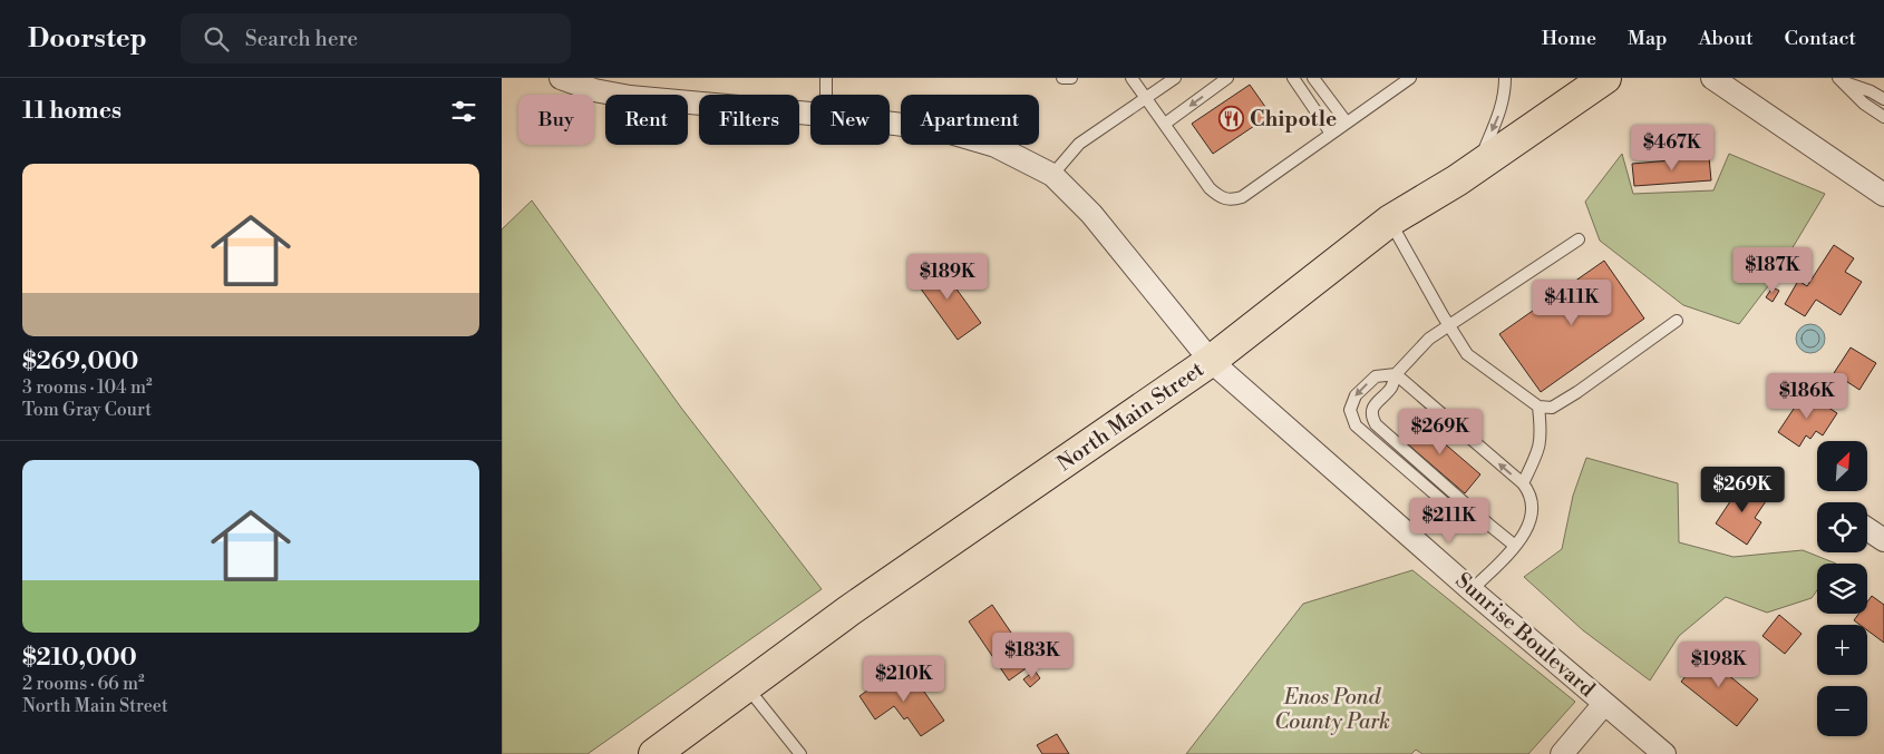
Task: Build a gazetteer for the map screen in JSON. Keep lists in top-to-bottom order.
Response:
{
  "streets": {
    "highway": ["North Main Street"],
    "street": ["Sunrise Boulevard"]
  },
  "crossings": [
    ["North Main Street", "Sunrise Boulevard"]
  ],
  "parks": ["Enos Pond County Park"],
  "places": {
    "restaurant": ["Chipotle"]
  },
  "north": "top right",
  "page": {
    "header": "Doorstep",
    "search": "Search here",
    "nav": [
      "Home",
      "Map",
      "About",
      "Contact"
    ],
    "heading": "11 homes",
    "chip": [
      "Buy",
      "Rent",
      "Filters",
      "New",
      "Apartment"
    ],
    "price": [
      "$467K",
      "$187K",
      "$189K",
      "$411K",
      "$186K",
      "$269K",
      "$269K",
      "$211K",
      "$183K",
      "$198K",
      "$210K"
    ],
    "list": [
      {
        "name": "$269,000",
        "note": "3 rooms · 104 m² · Tom Gray Court"
      },
      {
        "name": "$210,000",
        "note": "2 rooms · 66 m² · North Main Street"
      }
    ],
    "map_buttons": ["+", "−"]
  }
}
